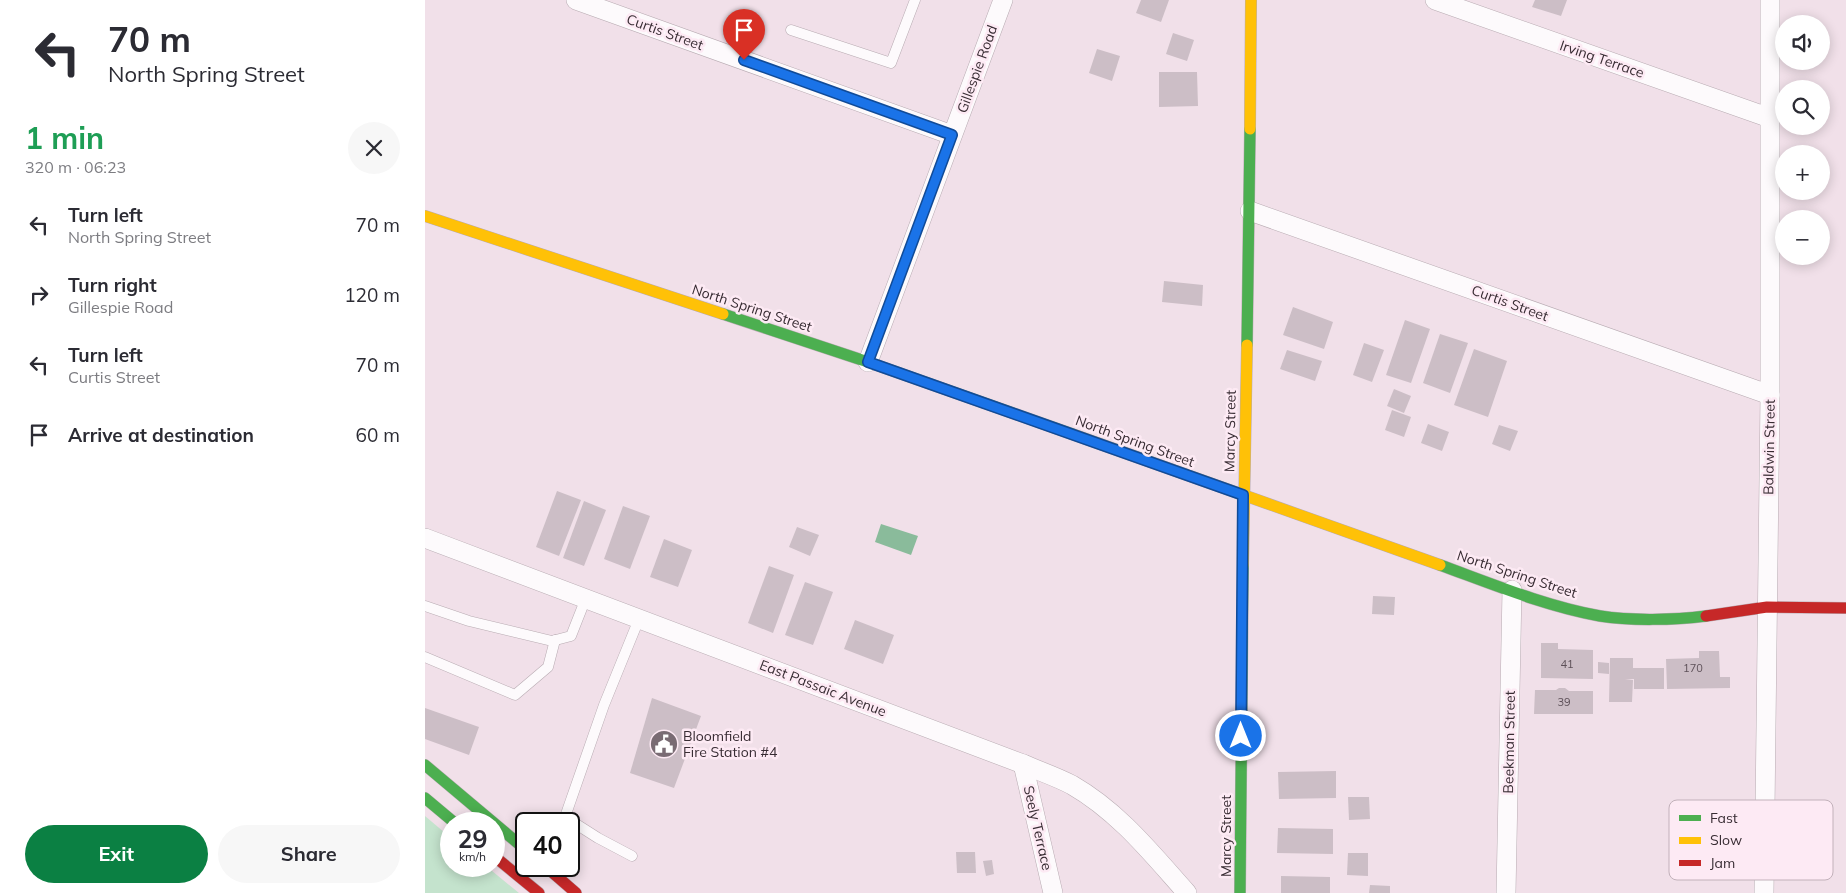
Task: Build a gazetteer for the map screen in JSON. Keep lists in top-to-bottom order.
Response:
{
  "streets": {
    "street": [
      "Curtis Street",
      "Irving Terrace",
      "Gillespie Road",
      "North Spring Street",
      "Marcy Street",
      "Baldwin Street",
      "East Passaic Avenue",
      "Beekman Street",
      "Seely Terrace"
    ]
  },
  "crossings": [
    ["Curtis Street", "Gillespie Road"],
    ["Curtis Street", "Marcy Street"],
    ["Curtis Street", "Baldwin Street"],
    ["Irving Terrace", "Baldwin Street"],
    ["Gillespie Road", "North Spring Street"],
    ["North Spring Street", "Marcy Street"],
    ["North Spring Street", "Baldwin Street"],
    ["North Spring Street", "Beekman Street"],
    ["East Passaic Avenue", "Seely Terrace"]
  ],
  "places": {
    "public building": ["Bloomfield Fire Station #4"]
  },
  "house_numbers": ["41", "170", "39"],
  "legend": ["Fast", "Slow", "Jam"],
  "page": {
    "turn": ["70 m", "North Spring Street"],
    "map_buttons": ["+", "−"],
    "heading": ["1 min", "320 m · 06:23"],
    "list": [
      {
        "name": "Turn left",
        "note": "North Spring Street",
        "value": "70 m"
      },
      {
        "name": "Turn right",
        "note": "Gillespie Road",
        "value": "120 m"
      },
      {
        "name": "Turn left",
        "note": "Curtis Street",
        "value": "70 m"
      },
      {
        "name": "Arrive at destination",
        "value": "60 m"
      }
    ],
    "speed": "29 km/h",
    "limit": "40",
    "buttons": ["Exit", "Share"]
  }
}
